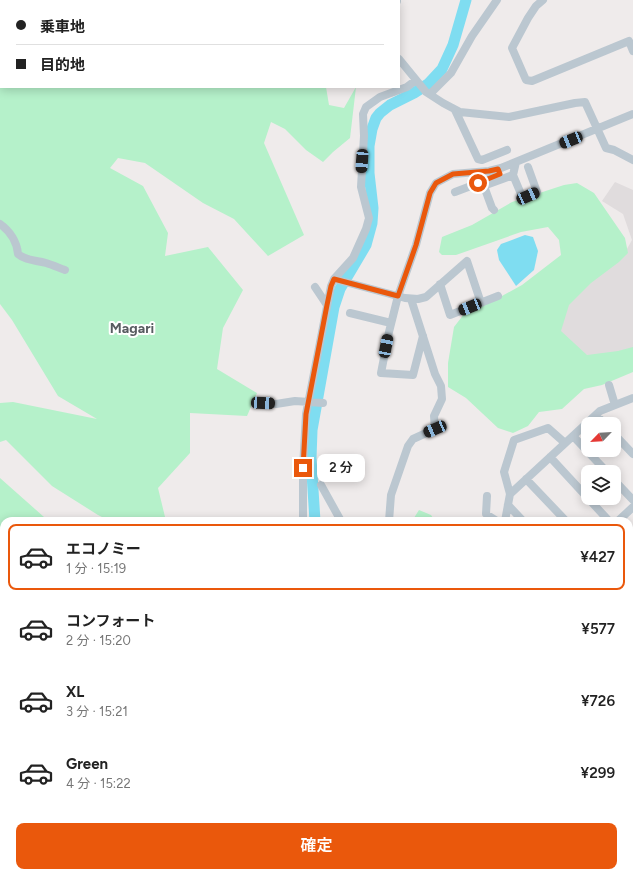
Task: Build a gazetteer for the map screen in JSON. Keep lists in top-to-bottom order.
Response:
{
  "districts": ["Magari"],
  "north": "bottom left",
  "page": {
    "banner": ["乗車地", "目的地"],
    "bubble": "2 分",
    "list": [
      {
        "name": "エコノミー",
        "note": "1 分 · 15:19",
        "value": "¥427"
      },
      {
        "name": "コンフォート",
        "note": "2 分 · 15:20",
        "value": "¥577"
      },
      {
        "name": "XL",
        "note": "3 分 · 15:21",
        "value": "¥726"
      },
      {
        "name": "Green",
        "note": "4 分 · 15:22",
        "value": "¥299"
      }
    ],
    "buttons": "確定"
  }
}
